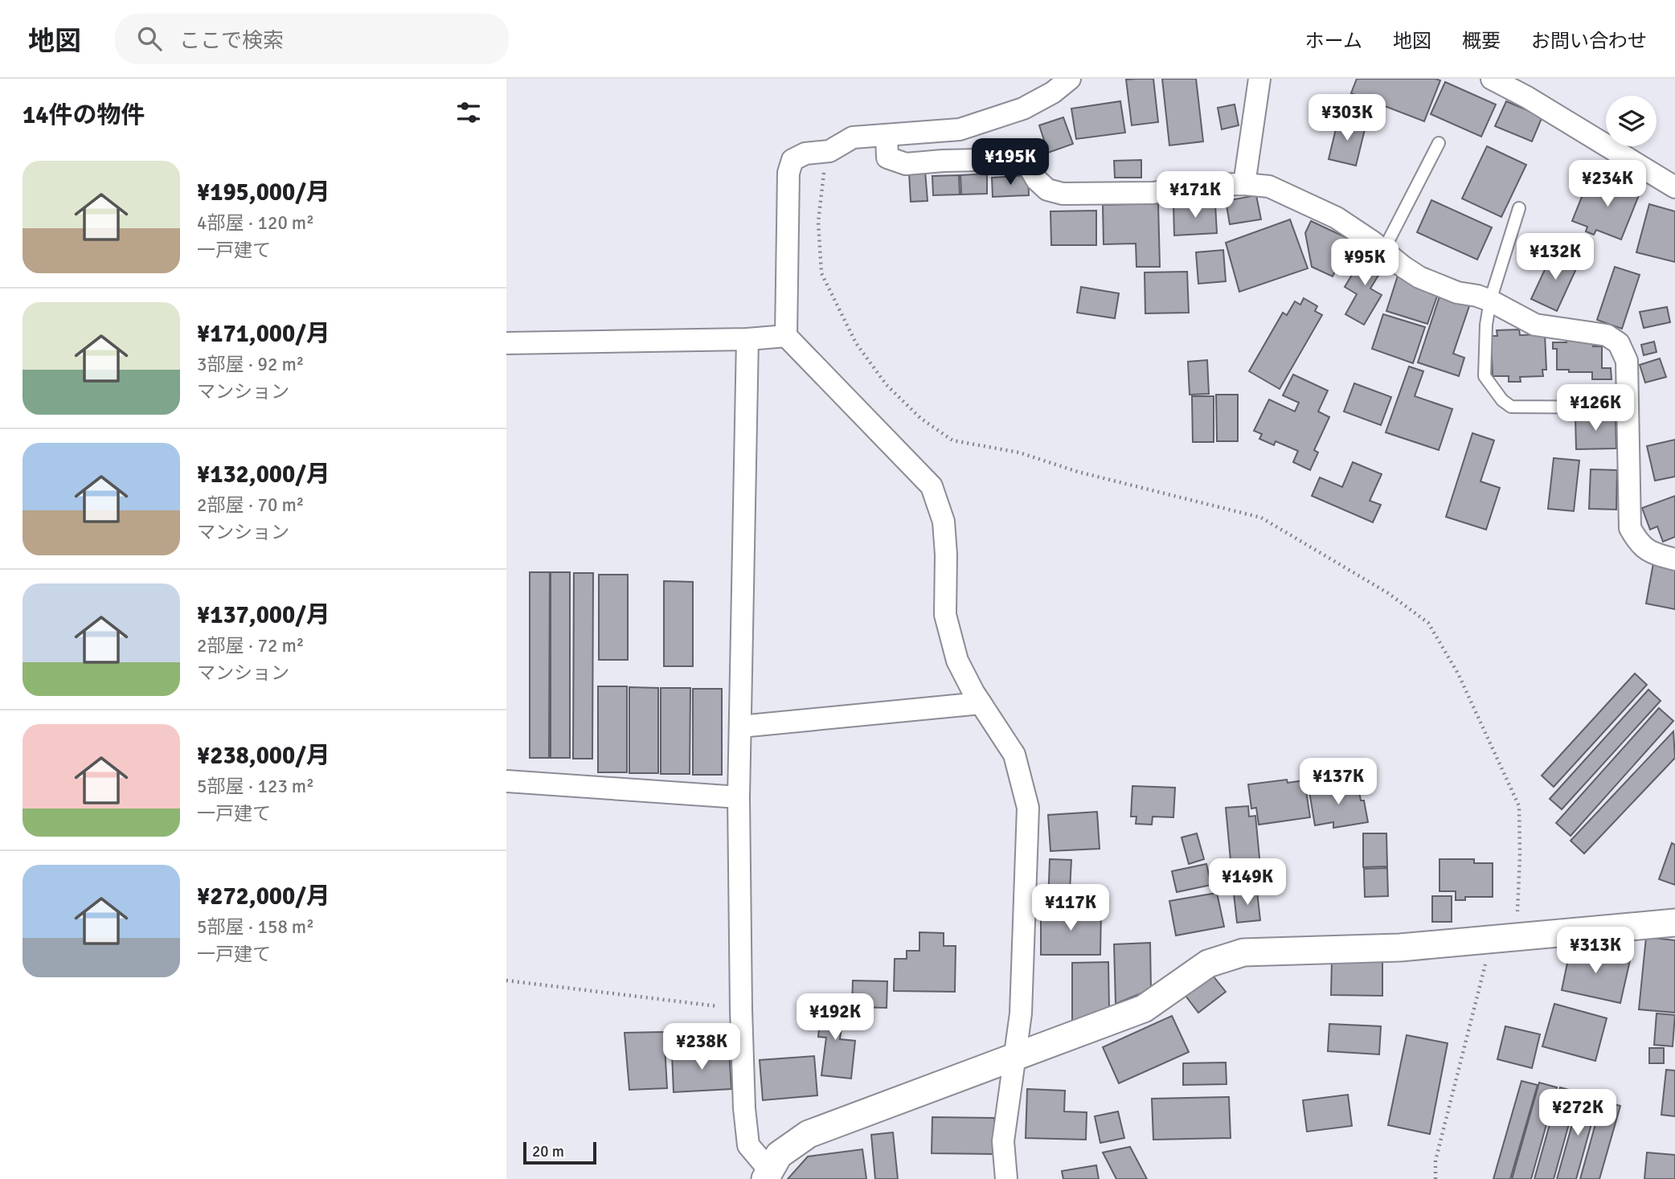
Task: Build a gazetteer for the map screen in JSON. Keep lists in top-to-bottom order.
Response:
{
  "scale_bar": "20 m",
  "page": {
    "header": "地図",
    "search": "ここで検索",
    "nav": [
      "ホーム",
      "地図",
      "概要",
      "お問い合わせ"
    ],
    "heading": "14件の物件",
    "price": [
      "¥303K",
      "¥195K",
      "¥234K",
      "¥171K",
      "¥132K",
      "¥95K",
      "¥126K",
      "¥137K",
      "¥149K",
      "¥117K",
      "¥313K",
      "¥192K",
      "¥238K",
      "¥272K"
    ],
    "list": [
      {
        "name": "¥195,000/月",
        "note": "4部屋 · 120 m² · 一戸建て"
      },
      {
        "name": "¥171,000/月",
        "note": "3部屋 · 92 m² · マンション"
      },
      {
        "name": "¥132,000/月",
        "note": "2部屋 · 70 m² · マンション"
      },
      {
        "name": "¥137,000/月",
        "note": "2部屋 · 72 m² · マンション"
      },
      {
        "name": "¥238,000/月",
        "note": "5部屋 · 123 m² · 一戸建て"
      },
      {
        "name": "¥272,000/月",
        "note": "5部屋 · 158 m² · 一戸建て"
      }
    ],
    "scale": "20 m"
  }
}
